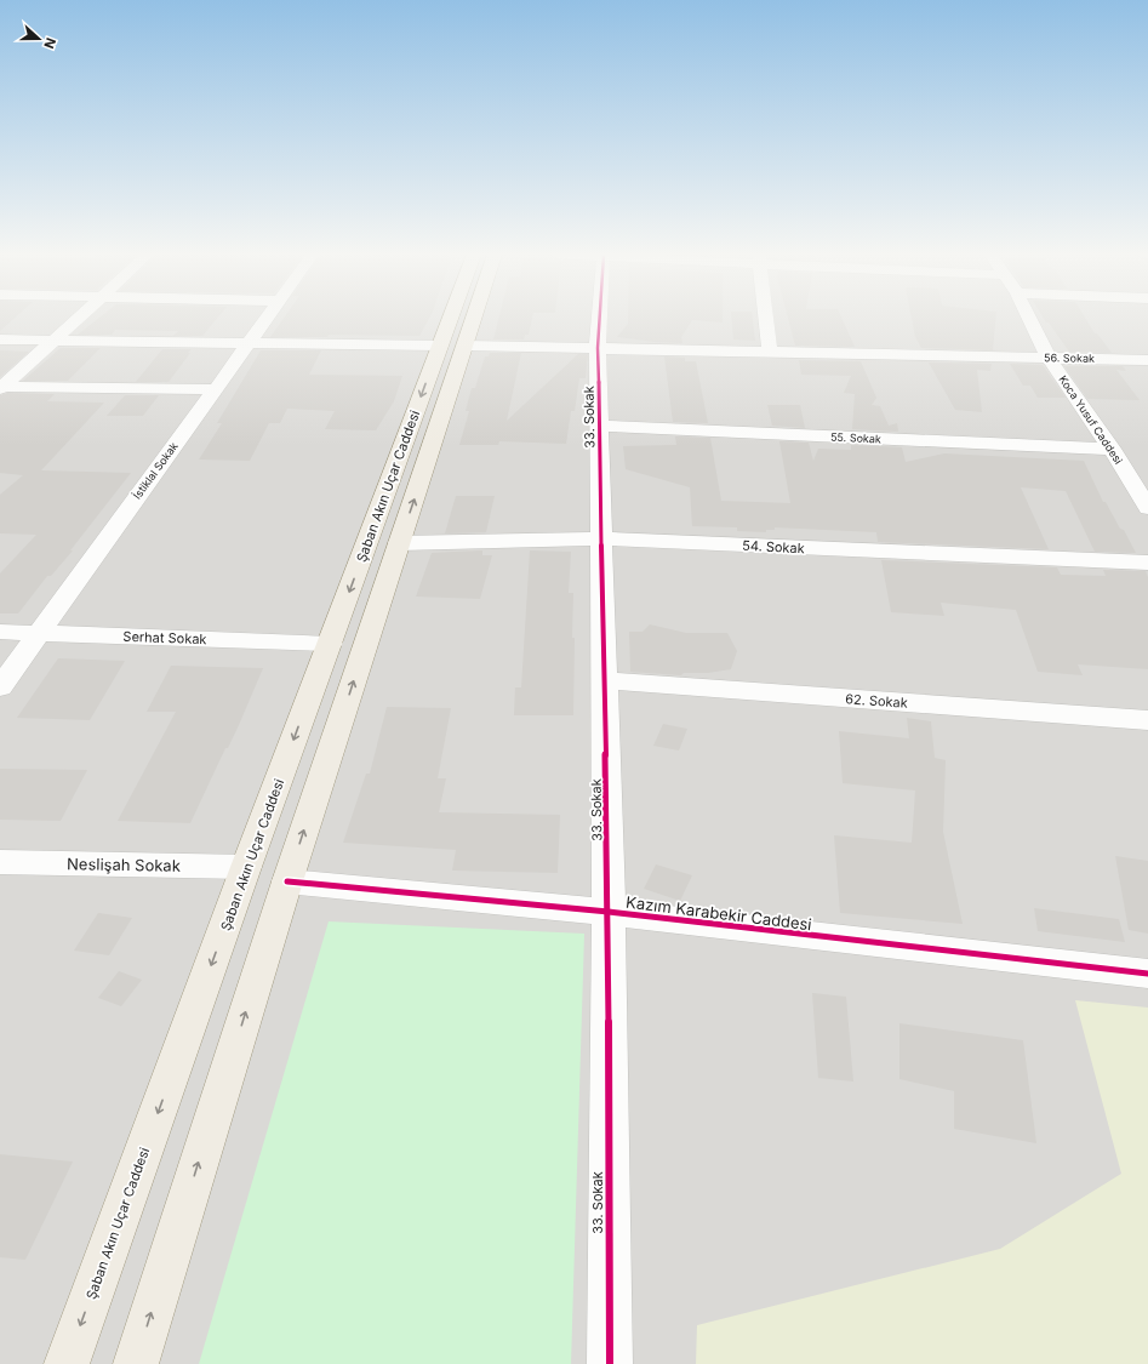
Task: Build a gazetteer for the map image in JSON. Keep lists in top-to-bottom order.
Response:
{
  "streets": {
    "main road": ["Şaban Akın Uçar Caddesi"],
    "street": [
      "56. Sokak",
      "33. Sokak",
      "Koca Yusuf Caddesi",
      "55. Sokak",
      "İstiklal Sokak",
      "54. Sokak",
      "Serhat Sokak",
      "62. Sokak",
      "Neslişah Sokak",
      "Kazım Karabekir Caddesi"
    ]
  },
  "crossings": [
    ["56. Sokak", "33. Sokak"],
    ["56. Sokak", "Koca Yusuf Caddesi"],
    ["56. Sokak", "Şaban Akın Uçar Caddesi"],
    ["33. Sokak", "55. Sokak"],
    ["33. Sokak", "54. Sokak"],
    ["33. Sokak", "62. Sokak"],
    ["33. Sokak", "Kazım Karabekir Caddesi"],
    ["Koca Yusuf Caddesi", "55. Sokak"],
    ["İstiklal Sokak", "Serhat Sokak"],
    ["Şaban Akın Uçar Caddesi", "54. Sokak"],
    ["Şaban Akın Uçar Caddesi", "Serhat Sokak"],
    ["Şaban Akın Uçar Caddesi", "Neslişah Sokak"],
    ["Şaban Akın Uçar Caddesi", "Kazım Karabekir Caddesi"]
  ],
  "north": "right"
}
